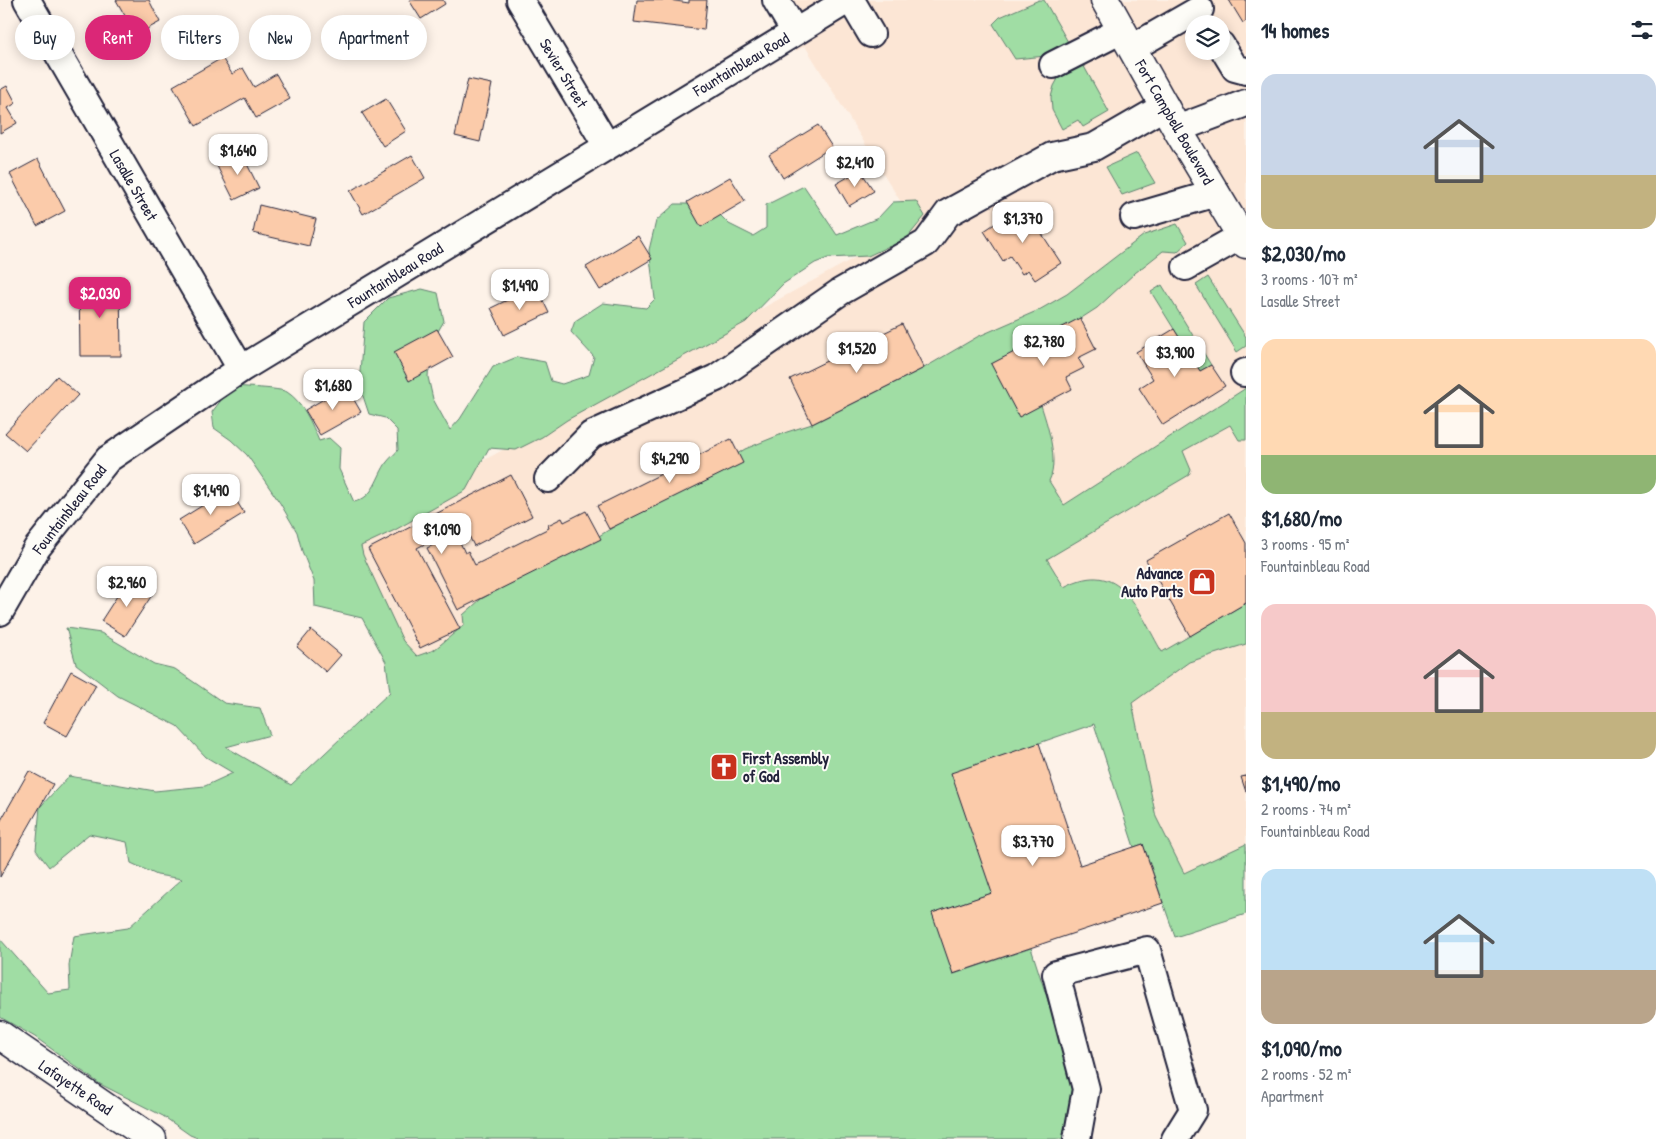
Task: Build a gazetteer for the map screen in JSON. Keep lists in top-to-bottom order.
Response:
{
  "streets": {
    "main road": ["Fort Campbell Boulevard", "Lafayette Road"],
    "street": ["Fountainbleau Road", "Sevier Street", "Lasalle Street"]
  },
  "crossings": [
    ["Fountainbleau Road", "Sevier Street"],
    ["Fountainbleau Road", "Lasalle Street"]
  ],
  "places": {
    "shop": ["Advance Auto Parts"],
    "church": ["First Assembly of God"]
  },
  "page": {
    "heading": "14 homes",
    "chip": [
      "Buy",
      "Rent",
      "Filters",
      "New",
      "Apartment"
    ],
    "list": [
      {
        "name": "$2,030/mo",
        "note": "3 rooms · 107 m² · Lasalle Street"
      },
      {
        "name": "$1,680/mo",
        "note": "3 rooms · 95 m² · Fountainbleau Road"
      },
      {
        "name": "$1,490/mo",
        "note": "2 rooms · 74 m² · Fountainbleau Road"
      },
      {
        "name": "$1,090/mo",
        "note": "2 rooms · 52 m² · Apartment"
      }
    ],
    "price": [
      "$1,640",
      "$2,410",
      "$1,370",
      "$1,490",
      "$2,030",
      "$2,780",
      "$1,520",
      "$3,900",
      "$1,680",
      "$4,290",
      "$1,490",
      "$1,090",
      "$2,960",
      "$3,770"
    ]
  }
}
